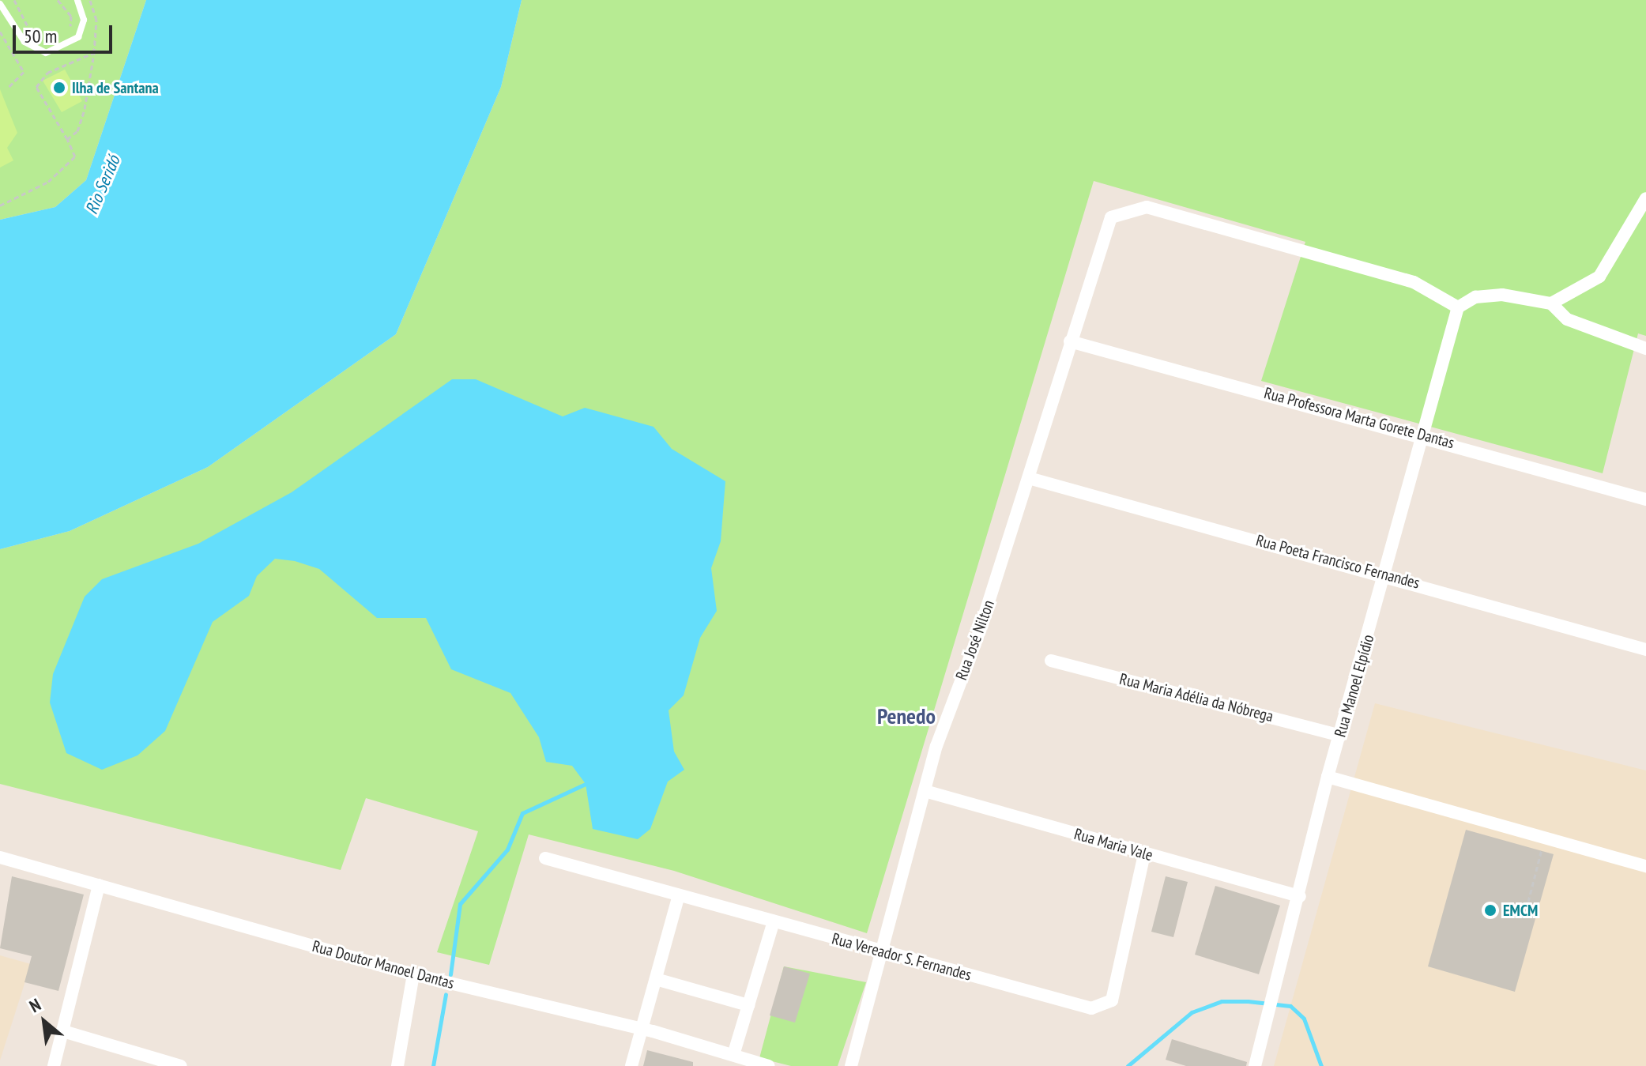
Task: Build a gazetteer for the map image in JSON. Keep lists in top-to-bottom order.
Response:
{
  "streets": {
    "street": [
      "Rua Professora Marta Gorete Dantas",
      "Rua Poeta Francisco Fernandes",
      "Rua José Nilton",
      "Rua Manoel Elpídio",
      "Rua Maria Adélia da Nóbrega",
      "Rua Maria Vale",
      "Rua Vereador S. Fernandes",
      "Rua Doutor Manoel Dantas"
    ]
  },
  "crossings": [
    ["Rua Professora Marta Gorete Dantas", "Rua José Nilton"],
    ["Rua Professora Marta Gorete Dantas", "Rua Manoel Elpídio"],
    ["Rua Poeta Francisco Fernandes", "Rua José Nilton"],
    ["Rua Poeta Francisco Fernandes", "Rua Manoel Elpídio"],
    ["Rua José Nilton", "Rua Manoel Elpídio"],
    ["Rua José Nilton", "Rua Maria Vale"],
    ["Rua José Nilton", "Rua Vereador S. Fernandes"],
    ["Rua Manoel Elpídio", "Rua Maria Adélia da Nóbrega"],
    ["Rua Manoel Elpídio", "Rua Maria Vale"],
    ["Rua Maria Vale", "Rua Vereador S. Fernandes"]
  ],
  "districts": ["Penedo"],
  "water": ["Rio Seridó"],
  "places": ["Ilha de Santana", "EMCM"],
  "scale_bar": "50 m",
  "north": "top left"
}
